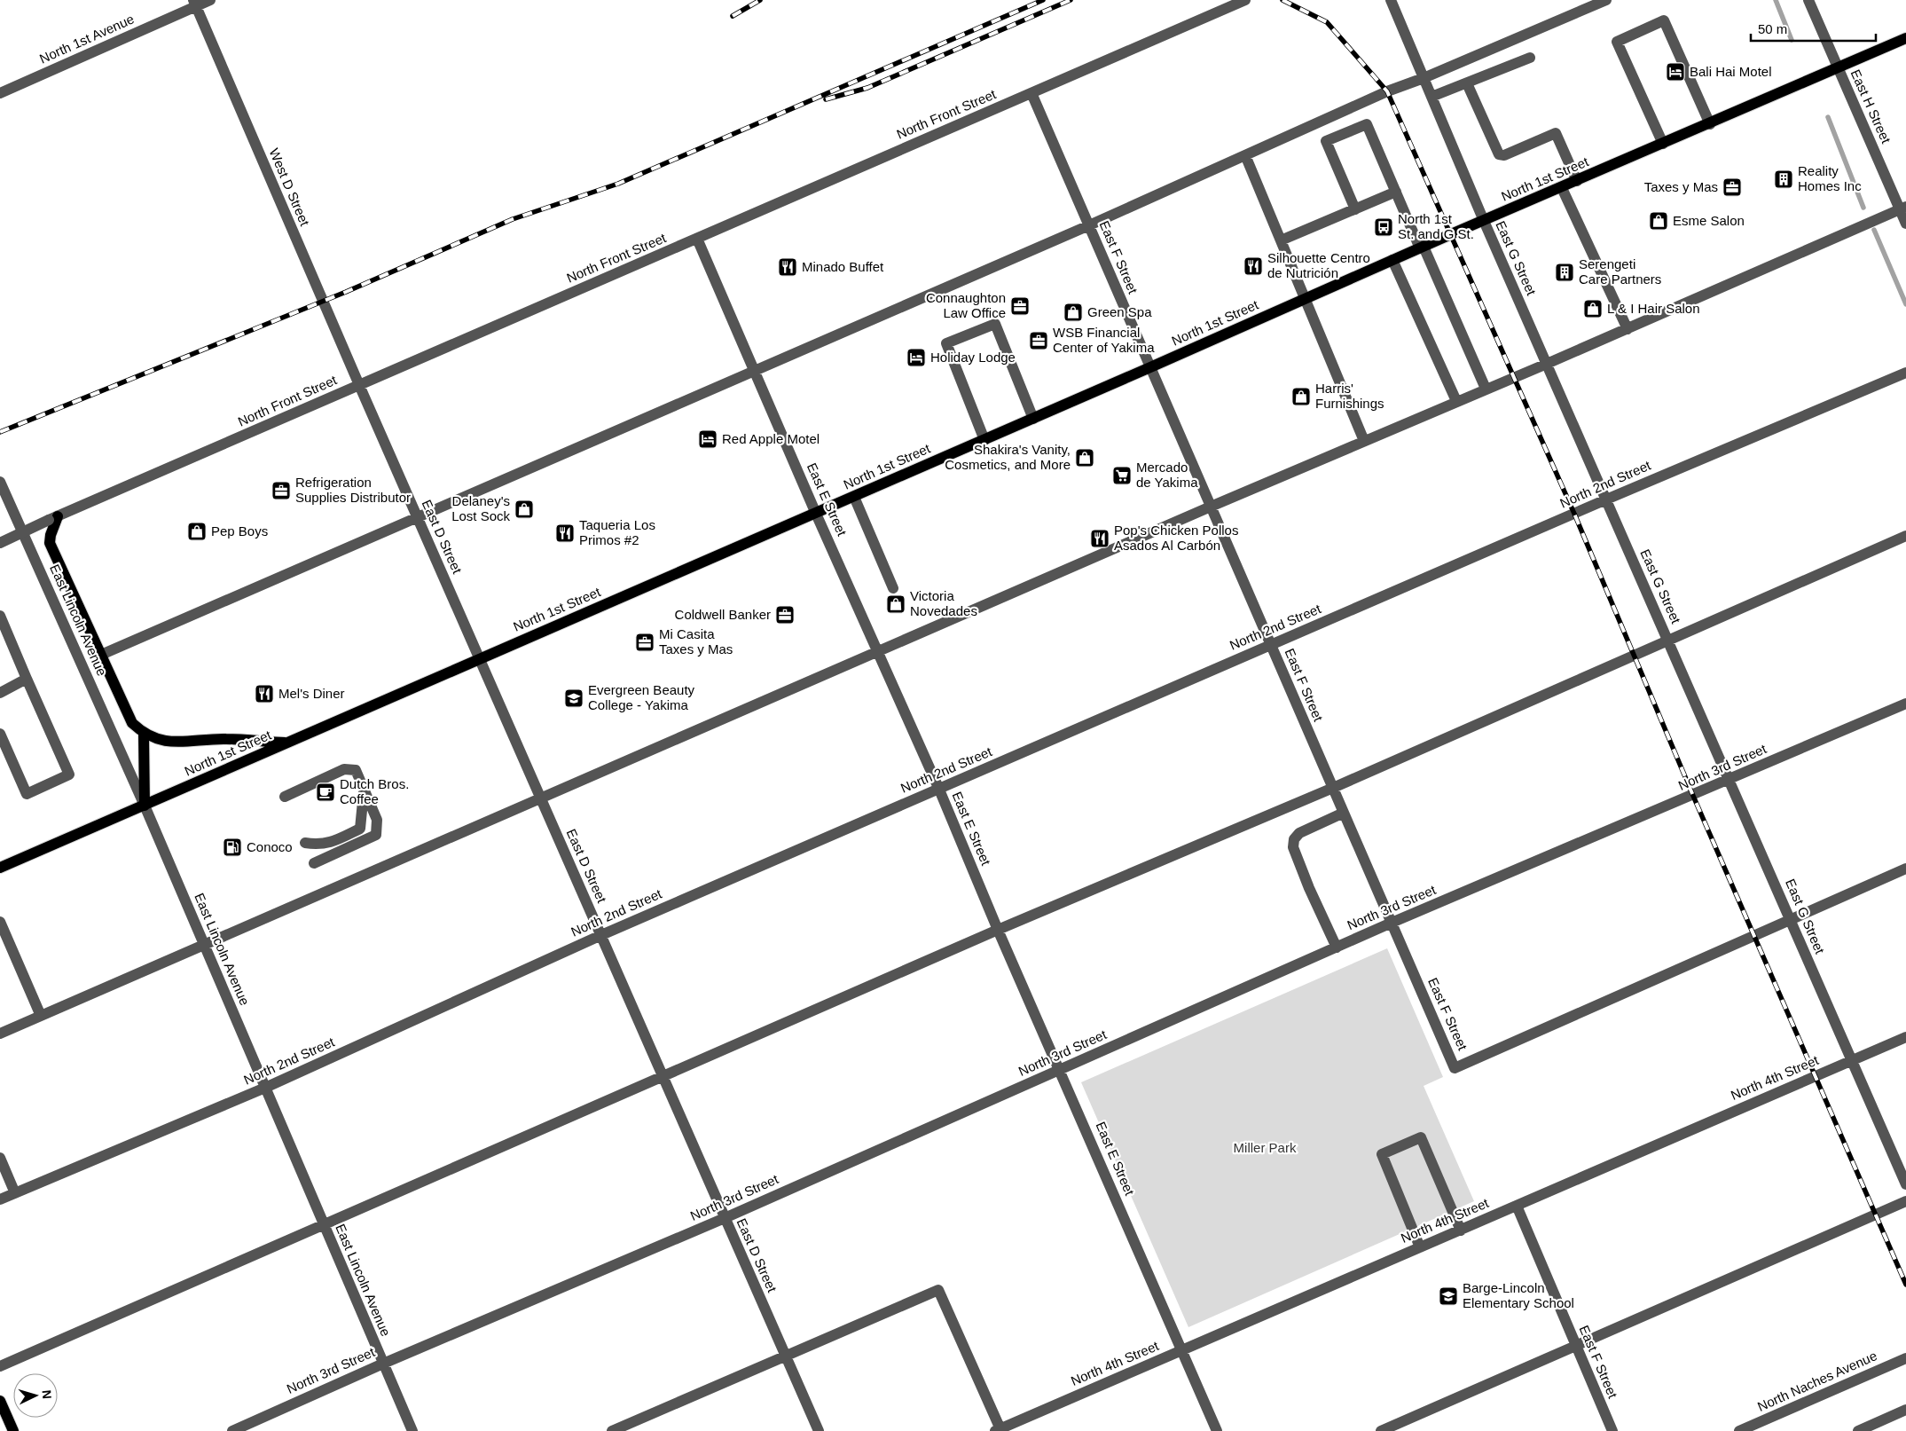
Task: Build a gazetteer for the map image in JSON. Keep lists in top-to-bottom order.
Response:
{
  "streets": {
    "main road": ["North 1st Street"],
    "street": [
      "North 1st Avenue",
      "East H Street",
      "North Front Street",
      "West D Street",
      "East F Street",
      "East G Street",
      "North 2nd Street",
      "East E Street",
      "East D Street",
      "East Lincoln Avenue",
      "North 3rd Street",
      "North 4th Street",
      "North Naches Avenue"
    ]
  },
  "crossings": [
    ["North 1st Avenue", "West D Street"],
    ["East H Street", "North 1st Street"],
    ["North Front Street", "West D Street"],
    ["North Front Street", "East F Street"],
    ["North Front Street", "East E Street"],
    ["North Front Street", "East D Street"],
    ["North 1st Street", "East F Street"],
    ["North 1st Street", "East G Street"],
    ["North 1st Street", "East E Street"],
    ["North 1st Street", "East D Street"],
    ["North 1st Street", "East Lincoln Avenue"],
    ["West D Street", "East D Street"],
    ["East F Street", "East G Street"],
    ["East F Street", "North 2nd Street"],
    ["East F Street", "North 3rd Street"],
    ["East F Street", "North 4th Street"],
    ["East G Street", "North 2nd Street"],
    ["East G Street", "North 3rd Street"],
    ["East G Street", "North 4th Street"],
    ["North 2nd Street", "East E Street"],
    ["North 2nd Street", "East D Street"],
    ["North 2nd Street", "East Lincoln Avenue"],
    ["East E Street", "North 3rd Street"],
    ["East E Street", "North 4th Street"],
    ["East D Street", "North 3rd Street"],
    ["East Lincoln Avenue", "North 3rd Street"]
  ],
  "parks": ["Miller Park"],
  "places": {
    "hotel": ["Bali Hai Motel", "Holiday Lodge", "Red Apple Motel"],
    "building": ["Reality Homes Inc", "Serengeti Care Partners"],
    "office": [
      "Taxes y Mas",
      "Connaughton Law Office",
      "WSB Financial Center of Yakima",
      "Refrigeration Supplies Distributor",
      "Coldwell Banker",
      "Mi Casita Taxes y Mas"
    ],
    "shop": [
      "Esme Salon",
      "L & I Hair Salon",
      "Green Spa",
      "Harris' Furnishings",
      "Shakira's Vanity, Cosmetics, and More",
      "Delaney's Lost Sock",
      "Pep Boys",
      "Victoria Novedades"
    ],
    "bus stop": ["North 1st St. and G St."],
    "restaurant": [
      "Silhouette Centro de Nutrición",
      "Minado Buffet",
      "Taqueria Los Primos #2",
      "Pop's Chicken Pollos Asados Al Carbón",
      "Mel's Diner"
    ],
    "supermarket": ["Mercado de Yakima"],
    "school or university": ["Evergreen Beauty College - Yakima", "Barge-Lincoln Elementary School"],
    "cafe": ["Dutch Bros. Coffee"],
    "fuel station": ["Conoco"]
  },
  "scale_bar": "50 m",
  "north": "right"
}
